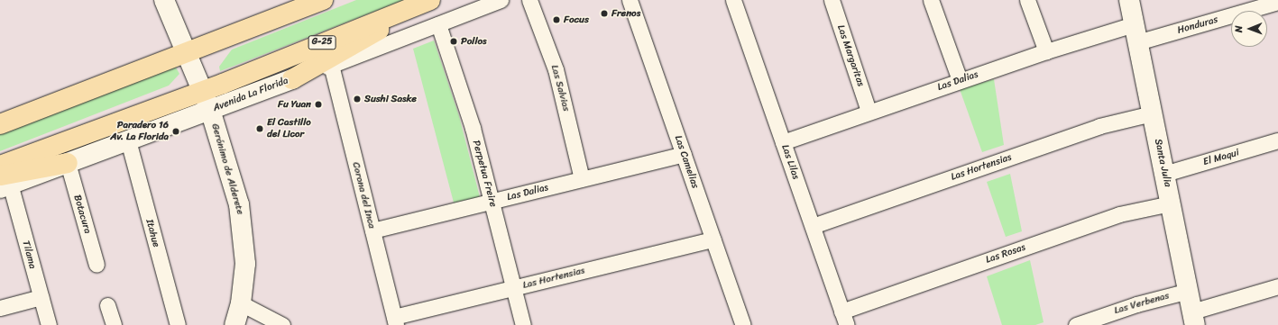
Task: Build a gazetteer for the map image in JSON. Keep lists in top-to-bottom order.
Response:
{
  "streets": {
    "main road": ["G-25", "Avenida La Florida"],
    "street": [
      "Honduras",
      "Las Margaritas",
      "Las Dalias",
      "Las Salvias",
      "El Maqui",
      "Las Camelias",
      "Las Lilas",
      "Santa Julia",
      "Las Hortensias",
      "Gerónimo de Alderete",
      "Perpetua Freire",
      "Corona del Inca",
      "Botacura",
      "Itahue",
      "Las Rosas",
      "Tilama",
      "Las Verbenas"
    ]
  },
  "crossings": [
    ["Honduras", "Las Dalias"],
    ["Honduras", "Santa Julia"],
    ["Las Margaritas", "Las Dalias"],
    ["Las Dalias", "Las Salvias"],
    ["Las Dalias", "Las Camelias"],
    ["Las Dalias", "Las Lilas"],
    ["Las Dalias", "Santa Julia"],
    ["Las Dalias", "Perpetua Freire"],
    ["Las Dalias", "Corona del Inca"],
    ["Avenida La Florida", "Gerónimo de Alderete"],
    ["Avenida La Florida", "Perpetua Freire"],
    ["Avenida La Florida", "Corona del Inca"],
    ["Avenida La Florida", "Botacura"],
    ["Avenida La Florida", "Itahue"],
    ["El Maqui", "Santa Julia"],
    ["Las Camelias", "Las Hortensias"],
    ["Las Lilas", "Las Hortensias"],
    ["Las Lilas", "Las Rosas"],
    ["Santa Julia", "Las Hortensias"],
    ["Santa Julia", "Las Rosas"],
    ["Santa Julia", "Las Verbenas"],
    ["Las Hortensias", "Perpetua Freire"],
    ["Las Hortensias", "Corona del Inca"]
  ],
  "places": [
    "Frenos",
    "Focus",
    "Pollos",
    "Sushi Saske",
    "Fu Yuan",
    "El Castillo del Licor",
    "Paradero 16 Av. La Florida"
  ],
  "north": "left"
}
